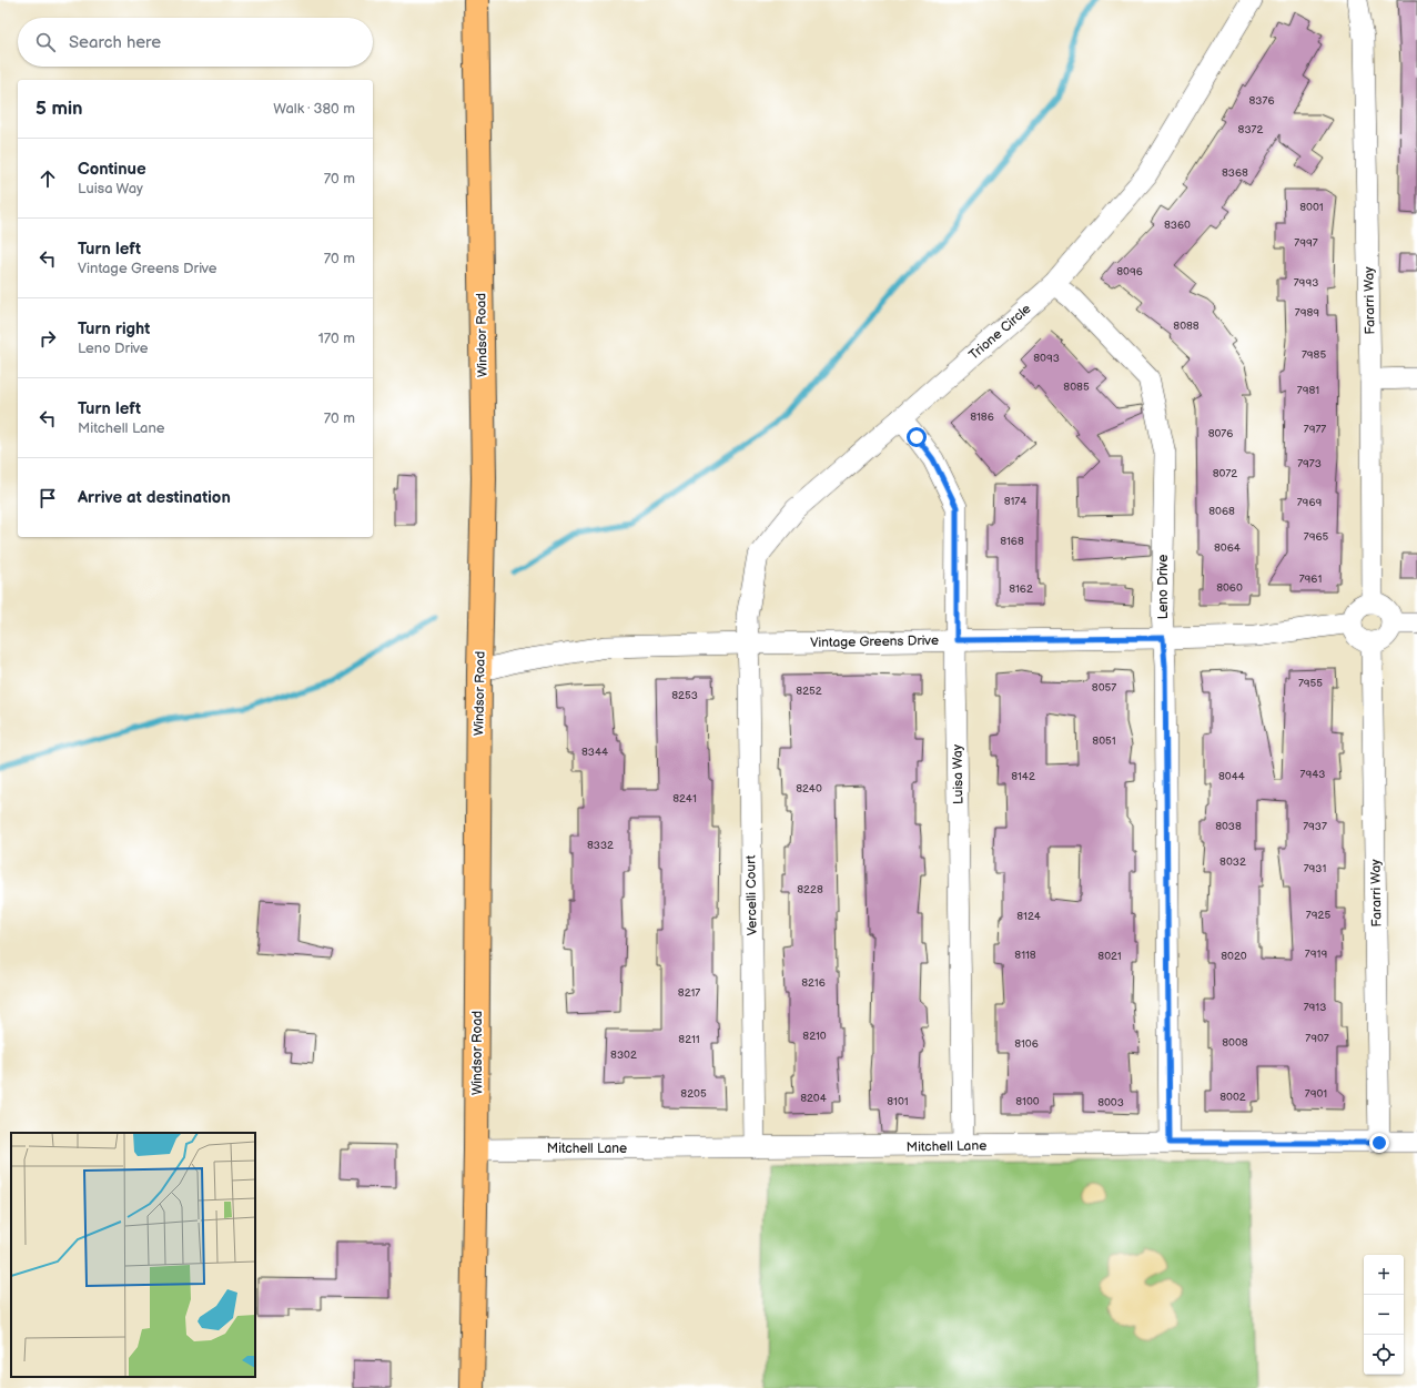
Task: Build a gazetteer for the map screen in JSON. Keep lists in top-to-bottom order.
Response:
{
  "streets": {
    "main road": ["Windsor Road"],
    "street": [
      "Fararri Way",
      "Trione Circle",
      "Leno Drive",
      "Vintage Greens Drive",
      "Luisa Way",
      "Vercelli Court",
      "Mitchell Lane"
    ]
  },
  "crossings": [
    ["Fararri Way", "Vintage Greens Drive"],
    ["Fararri Way", "Mitchell Lane"],
    ["Trione Circle", "Leno Drive"],
    ["Trione Circle", "Vintage Greens Drive"],
    ["Trione Circle", "Luisa Way"],
    ["Trione Circle", "Vercelli Court"],
    ["Windsor Road", "Vintage Greens Drive"],
    ["Windsor Road", "Mitchell Lane"],
    ["Leno Drive", "Vintage Greens Drive"],
    ["Leno Drive", "Mitchell Lane"],
    ["Vintage Greens Drive", "Luisa Way"],
    ["Vintage Greens Drive", "Vercelli Court"],
    ["Luisa Way", "Mitchell Lane"],
    ["Vercelli Court", "Mitchell Lane"]
  ],
  "house_numbers": [
    "8376",
    "8372",
    "8368",
    "8001",
    "8360",
    "7997",
    "8096",
    "7993",
    "7989",
    "8088",
    "7985",
    "8093",
    "8085",
    "7981",
    "8186",
    "7977",
    "8076",
    "7973",
    "8072",
    "8174",
    "7969",
    "8068",
    "7965",
    "8168",
    "8064",
    "7961",
    "8060",
    "8162",
    "7955",
    "8057",
    "8252",
    "8253",
    "8051",
    "8344",
    "7943",
    "8142",
    "8044",
    "8240",
    "8241",
    "8038",
    "7937",
    "8332",
    "8032",
    "7931",
    "8228",
    "7925",
    "8124",
    "7919",
    "8118",
    "8021",
    "8020",
    "8216",
    "8217",
    "7913",
    "8210",
    "7907",
    "8211",
    "8008",
    "8106",
    "8302",
    "8205",
    "7901",
    "8002",
    "8204",
    "8101",
    "8100",
    "8003"
  ],
  "page": {
    "search": "Search here",
    "heading": ["5 min", "Walk · 380 m"],
    "list": [
      ["Continue", "Luisa Way", "70 m"],
      ["Turn left", "Vintage Greens Drive", "70 m"],
      ["Turn right", "Leno Drive", "170 m"],
      ["Turn left", "Mitchell Lane", "70 m"],
      "Arrive at destination"
    ],
    "map_buttons": ["+", "−"]
  }
}
